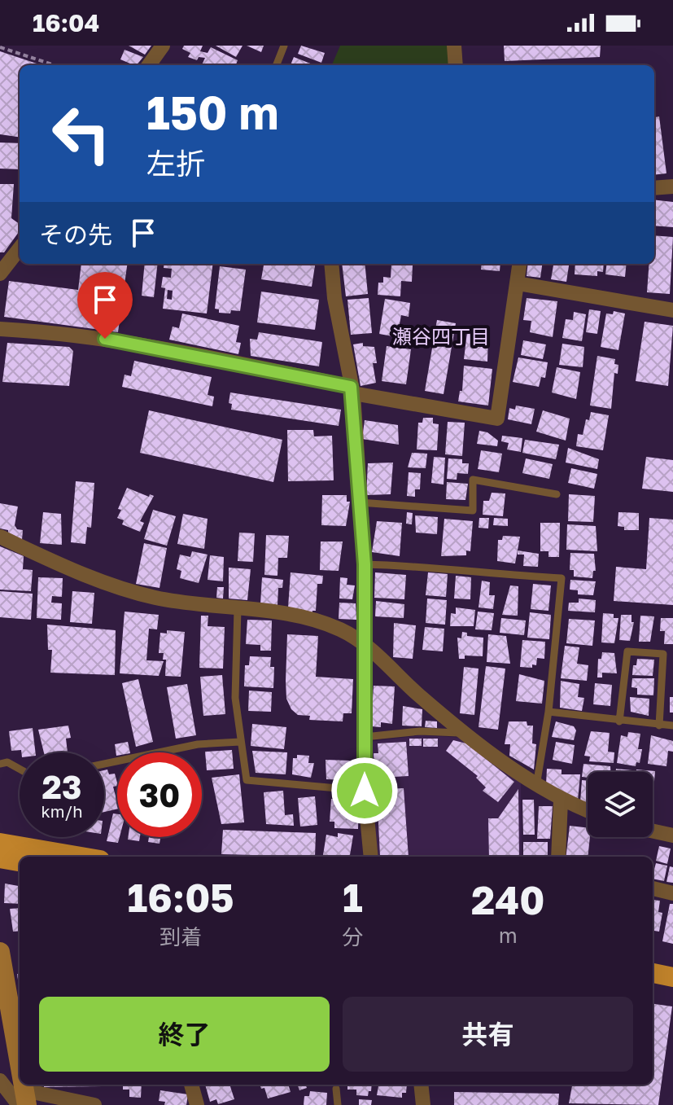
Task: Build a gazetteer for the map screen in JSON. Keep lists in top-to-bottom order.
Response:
{
  "districts": ["瀬谷四丁目"],
  "page": {
    "status": "16:04",
    "turn": ["150 m", "左折"],
    "then": "その先",
    "speed": "23 km/h",
    "limit": "30",
    "eta": [
      "16:05",
      "到着",
      "1",
      "分",
      "240",
      "m"
    ],
    "buttons": ["終了", "共有"]
  }
}
